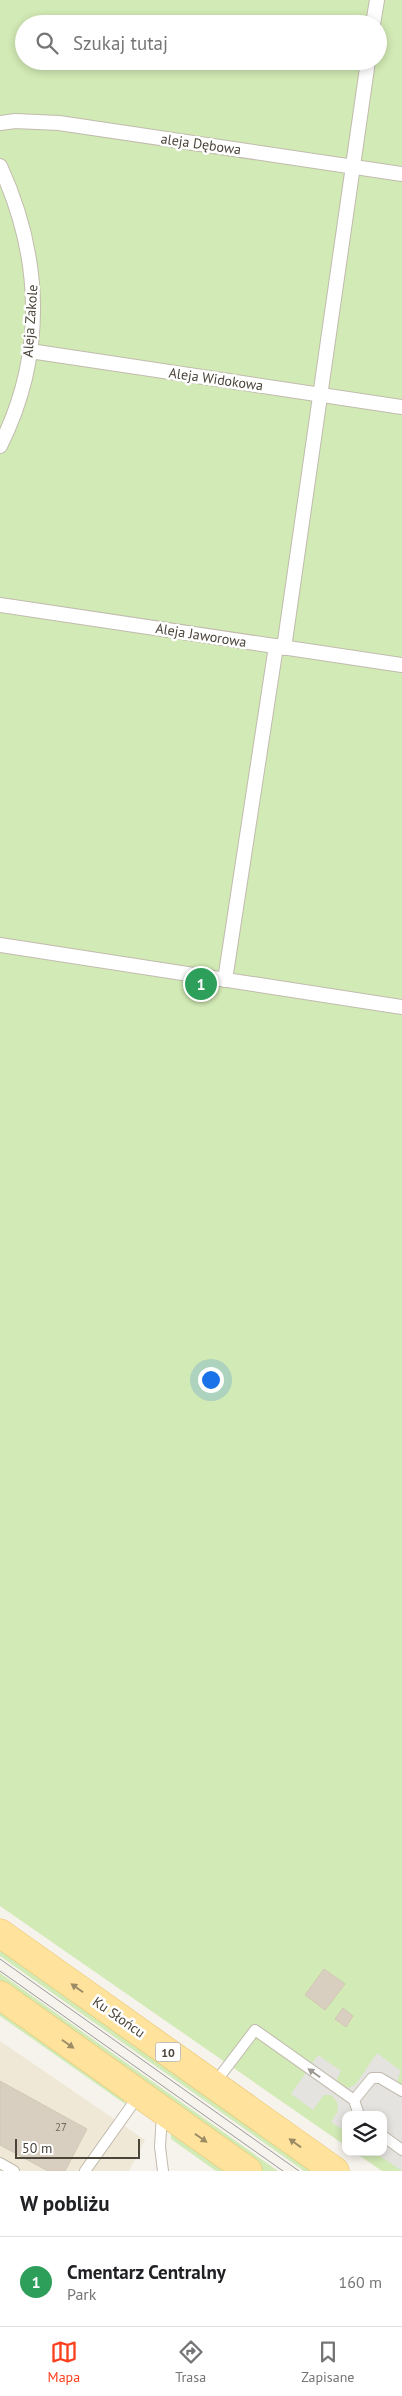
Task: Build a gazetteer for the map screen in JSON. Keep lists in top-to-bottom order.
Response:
{
  "streets": {
    "main road": ["Ku Słońcu", "10"],
    "street": [
      "aleja Dębowa",
      "Aleja Zakole",
      "Aleja Widokowa",
      "Aleja Jaworowa"
    ]
  },
  "crossings": [
    ["Aleja Zakole", "Aleja Widokowa"]
  ],
  "house_numbers": ["27"],
  "scale_bar": "50 m",
  "page": {
    "search": "Szukaj tutaj",
    "pins": "1",
    "scale": "50 m",
    "heading": "W pobliżu",
    "list": [
      {
        "mark": "1",
        "name": "Cmentarz Centralny",
        "note": "Park",
        "value": "160 m"
      }
    ],
    "nav": ["Mapa", "Trasa", "Zapisane"]
  }
}
